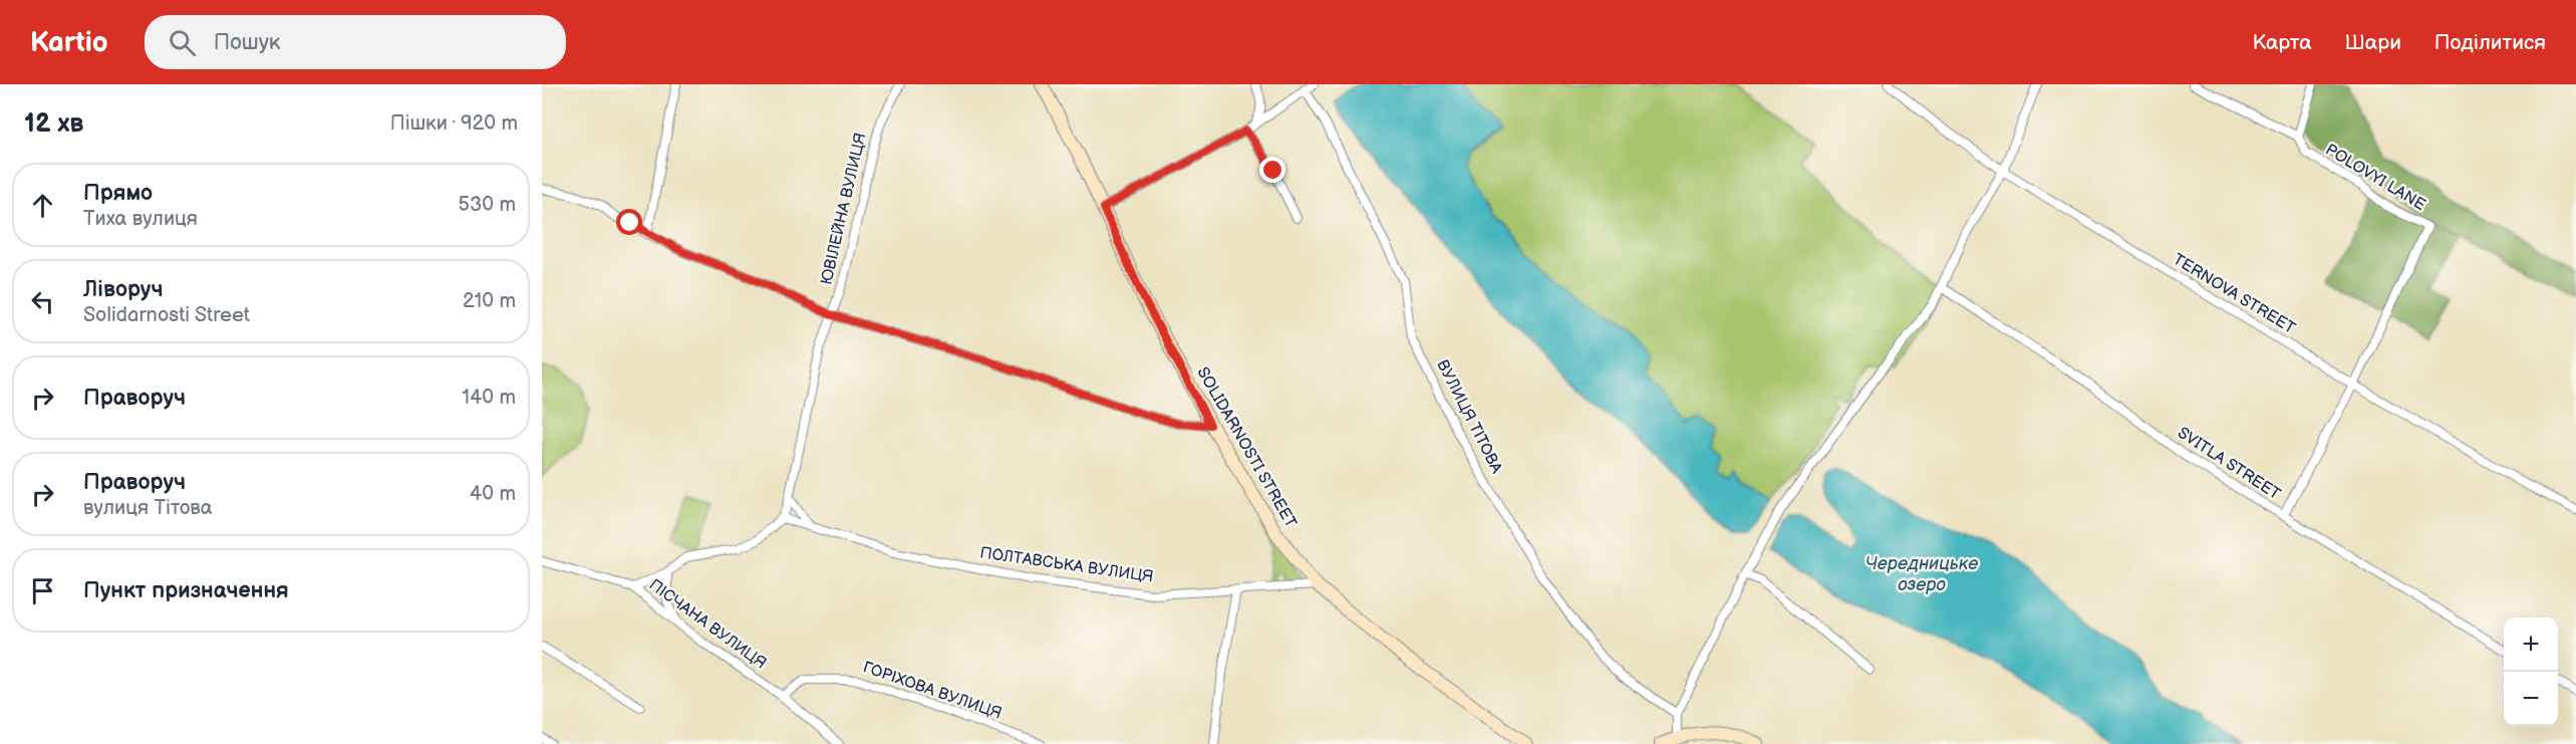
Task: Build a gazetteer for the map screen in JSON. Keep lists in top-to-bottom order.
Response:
{
  "streets": {
    "main road": ["SOLIDARNOSTI STREET"],
    "street": [
      "POLOVYI LANE",
      "ЮВІЛЕЙНА ВУЛИЦЯ",
      "TERNOVA STREET",
      "ВУЛИЦЯ ТІТОВА",
      "SVITLA STREET",
      "ПОЛТАВСЬКА ВУЛИЦЯ",
      "ПІСЧАНА ВУЛИЦЯ",
      "ГОРІХОВА ВУЛИЦЯ"
    ]
  },
  "crossings": [
    ["POLOVYI LANE", "TERNOVA STREET"],
    ["ЮВІЛЕЙНА ВУЛИЦЯ", "ПОЛТАВСЬКА ВУЛИЦЯ"],
    ["SOLIDARNOSTI STREET", "ПОЛТАВСЬКА ВУЛИЦЯ"],
    ["ПІСЧАНА ВУЛИЦЯ", "ГОРІХОВА ВУЛИЦЯ"]
  ],
  "water": ["Чередницьке озеро"],
  "page": {
    "header": "Kartio",
    "search": "Пошук",
    "nav": ["Карта", "Шари", "Поділитися"],
    "heading": ["12 хв", "Пішки · 920 m"],
    "list": [
      ["Прямо", "Тиха вулиця", "530 m"],
      ["Ліворуч", "Solidarnosti Street", "210 m"],
      ["Праворуч", "140 m"],
      ["Праворуч", "вулиця Тітова", "40 m"],
      "Пункт призначення"
    ],
    "map_buttons": ["+", "−"]
  }
}
